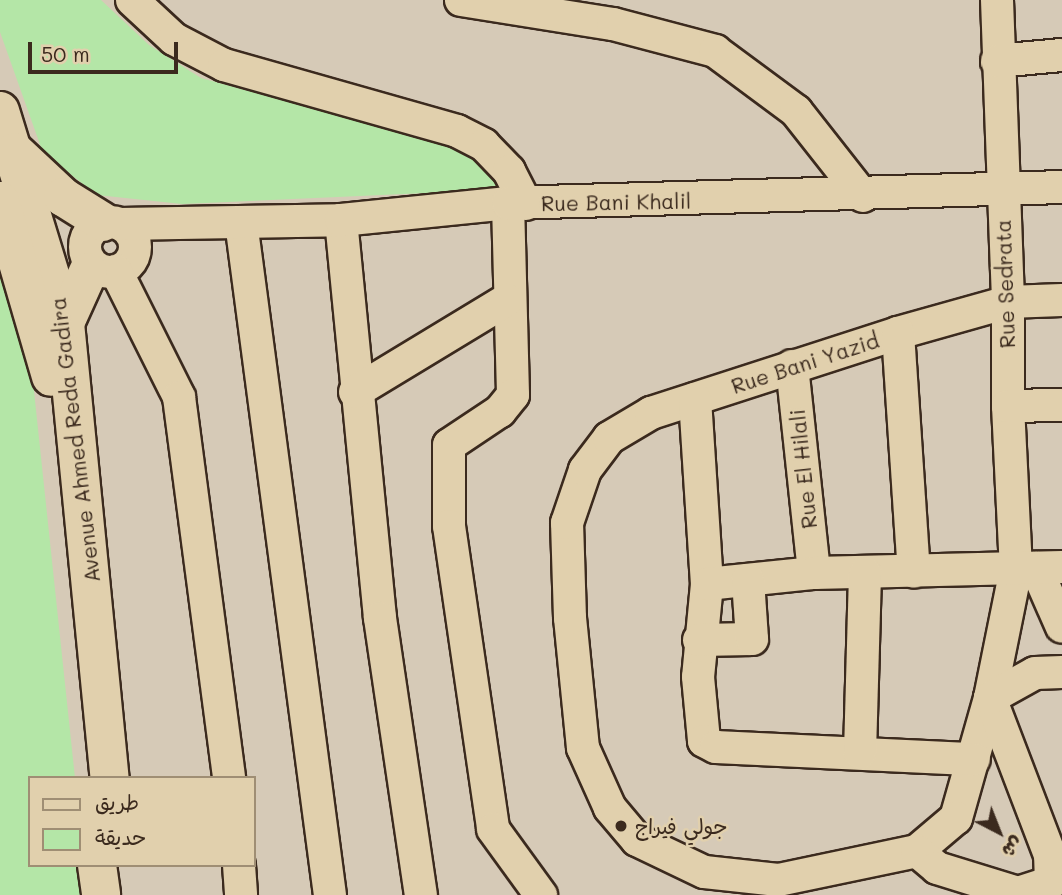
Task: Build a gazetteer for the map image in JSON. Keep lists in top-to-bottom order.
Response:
{
  "streets": {
    "main road": ["Avenue Ahmed Reda Gadira"],
    "street": [
      "Rue Bani Khalil",
      "Rue Sedrata",
      "Rue Bani Yazid",
      "Rue El Hilali"
    ]
  },
  "crossings": [
    ["Rue Bani Khalil", "Rue Sedrata"],
    ["Rue Bani Khalil", "Avenue Ahmed Reda Gadira"],
    ["Rue Sedrata", "Rue Bani Yazid"],
    ["Rue Bani Yazid", "Rue El Hilali"]
  ],
  "places": ["جولي فيراج"],
  "legend": ["طريق", "حديقة"],
  "scale_bar": "50 m",
  "north": "bottom right"
}
